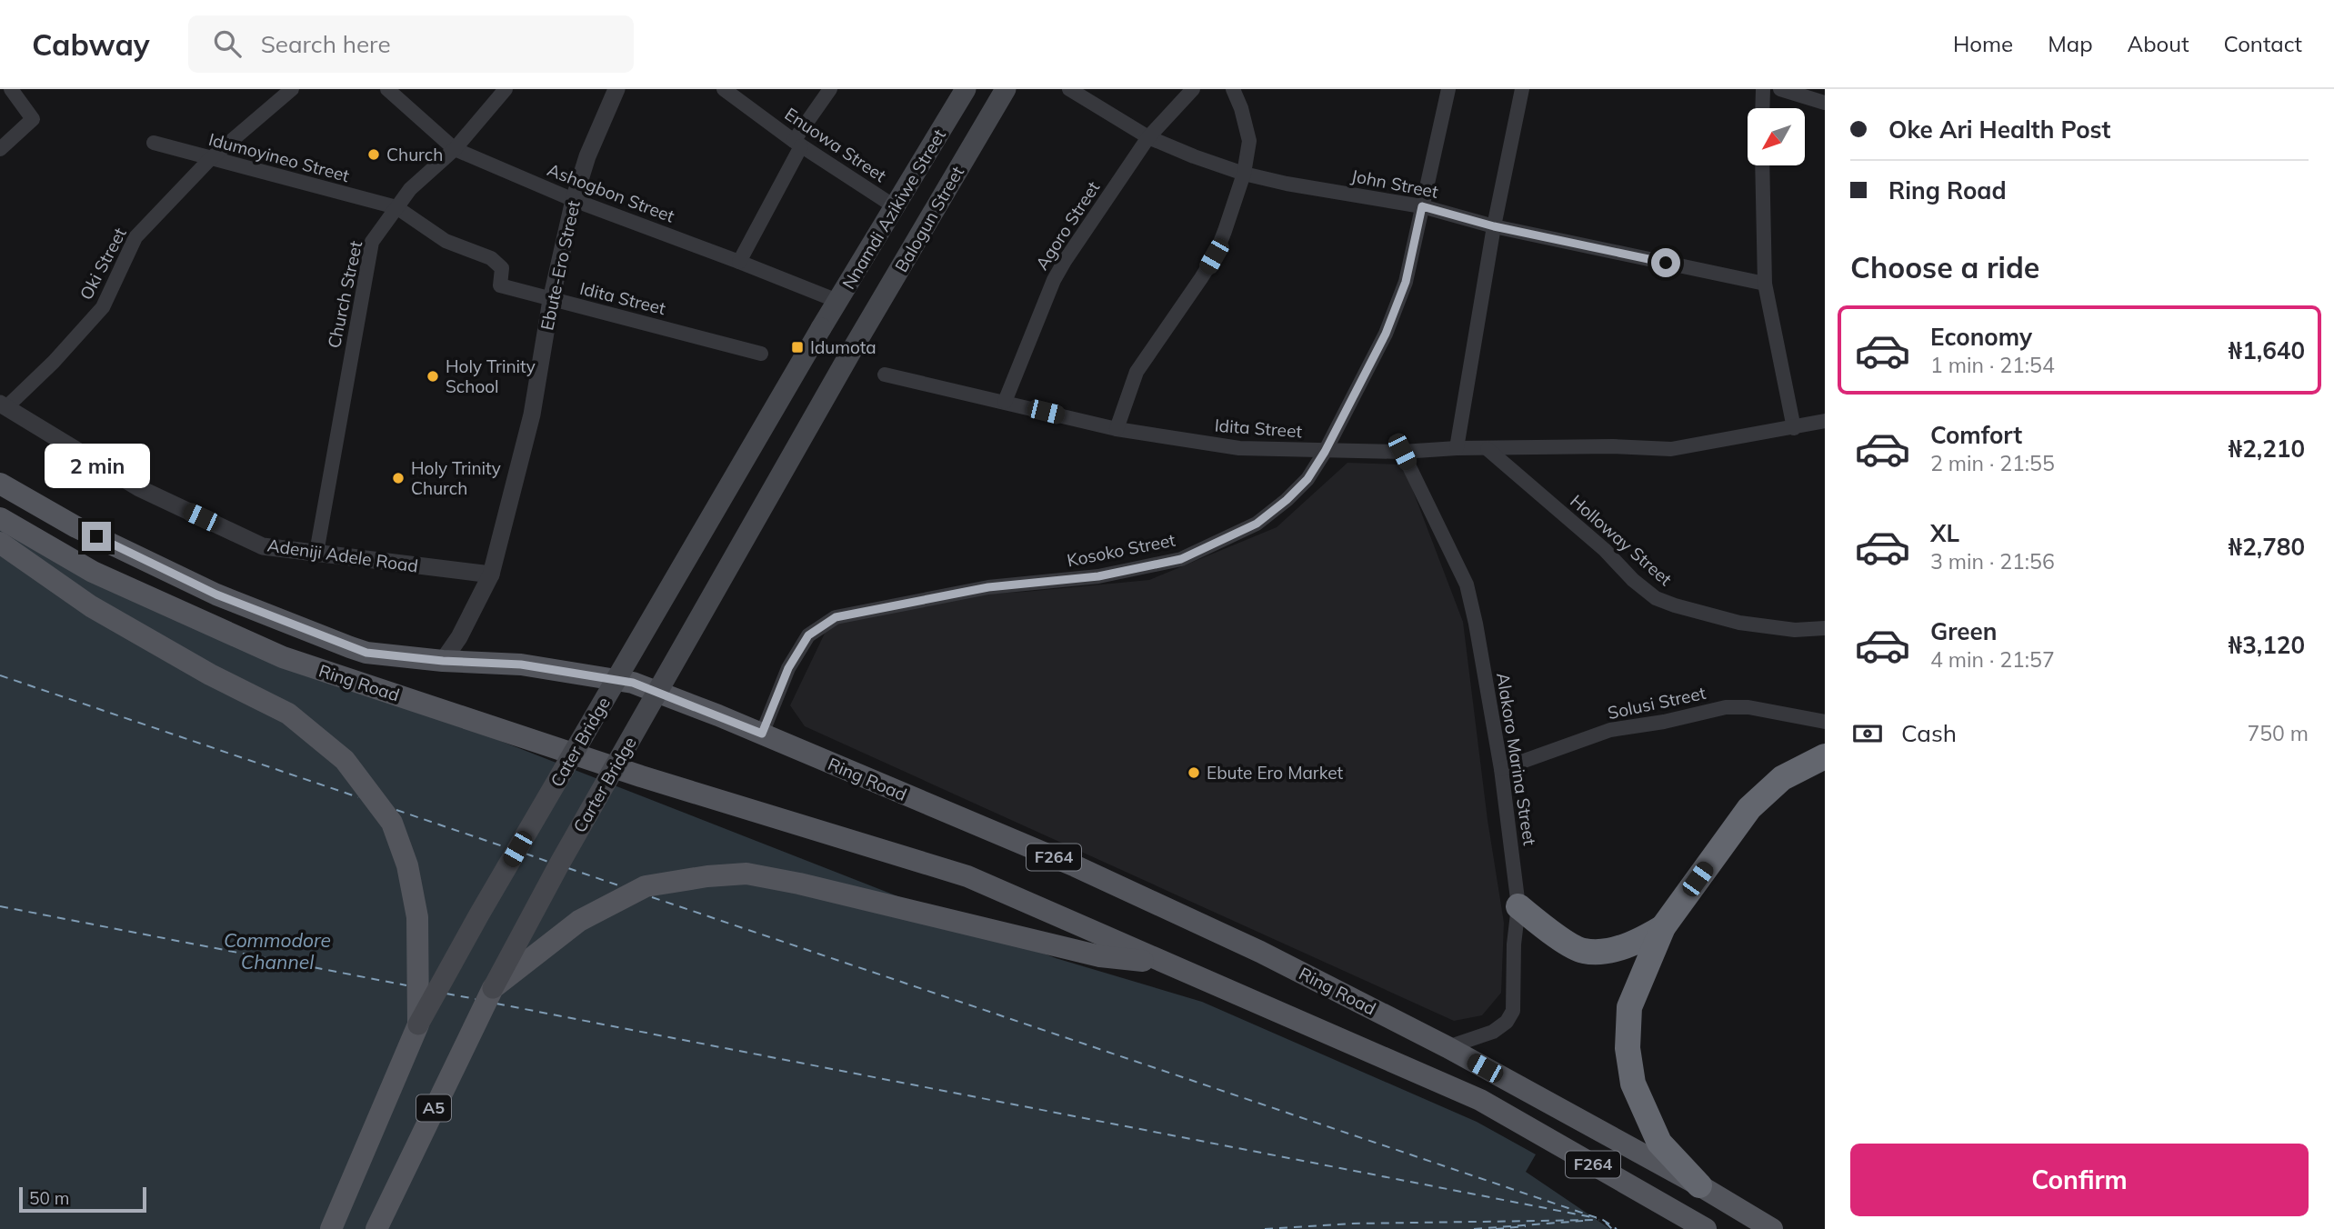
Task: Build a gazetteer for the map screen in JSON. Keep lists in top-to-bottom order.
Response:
{
  "streets": {
    "main road": [
      "Nnamdi Azikiwe Street",
      "Balogun Street",
      "Ring Road",
      "Cater Bridge",
      "Carter Bridge",
      "F264",
      "A5"
    ],
    "street": [
      "Enuowa Street",
      "Idumoyineo Street",
      "John Street",
      "Ashogbon Street",
      "Agoro Street",
      "Oki Street",
      "Ebute-Ero Street",
      "Church Street",
      "Idita Street",
      "Holloway Street",
      "Kosoko Street",
      "Adeniji Adele Road",
      "Solusi Street",
      "Alakoro Marina Street"
    ]
  },
  "crossings": [
    ["Enuowa Street", "Nnamdi Azikiwe Street"],
    ["Idumoyineo Street", "Oki Street"],
    ["Idumoyineo Street", "Church Street"],
    ["Idumoyineo Street", "Idita Street"],
    ["John Street", "Agoro Street"],
    ["John Street", "Kosoko Street"],
    ["Ashogbon Street", "Nnamdi Azikiwe Street"],
    ["Ashogbon Street", "Ebute-Ero Street"],
    ["Ashogbon Street", "Church Street"],
    ["Nnamdi Azikiwe Street", "Cater Bridge"],
    ["Balogun Street", "Carter Bridge"],
    ["Agoro Street", "Idita Street"],
    ["Oki Street", "Adeniji Adele Road"],
    ["Ebute-Ero Street", "Idita Street"],
    ["Ebute-Ero Street", "Adeniji Adele Road"],
    ["Ebute-Ero Street", "Ring Road"],
    ["Church Street", "Idita Street"],
    ["Church Street", "Adeniji Adele Road"],
    ["Idita Street", "Holloway Street"],
    ["Idita Street", "Kosoko Street"],
    ["Idita Street", "Alakoro Marina Street"],
    ["Kosoko Street", "Ring Road"],
    ["Ring Road", "Alakoro Marina Street"],
    ["Ring Road", "F264"],
    ["Solusi Street", "Alakoro Marina Street"],
    ["Cater Bridge", "A5"]
  ],
  "water": ["Commodore Channel"],
  "places": {
    "other": [
      "Church",
      "Holy Trinity School",
      "Holy Trinity Church",
      "Ebute Ero Market"
    ],
    "transit": ["Idumota"]
  },
  "scale_bar": "50 m",
  "north": "bottom left",
  "page": {
    "header": "Cabway",
    "search": "Search here",
    "nav": [
      "Home",
      "Map",
      "About",
      "Contact"
    ],
    "banner": ["Oke Ari Health Post", "Ring Road"],
    "heading": "Choose a ride",
    "list": [
      {
        "name": "Economy",
        "note": "1 min · 21:54",
        "value": "₦1,640"
      },
      {
        "name": "Comfort",
        "note": "2 min · 21:55",
        "value": "₦2,210"
      },
      {
        "name": "XL",
        "note": "3 min · 21:56",
        "value": "₦2,780"
      },
      {
        "name": "Green",
        "note": "4 min · 21:57",
        "value": "₦3,120"
      }
    ],
    "bubble": "2 min",
    "pay": ["Cash", "750 m"],
    "buttons": "Confirm",
    "scale": "50 m"
  }
}
